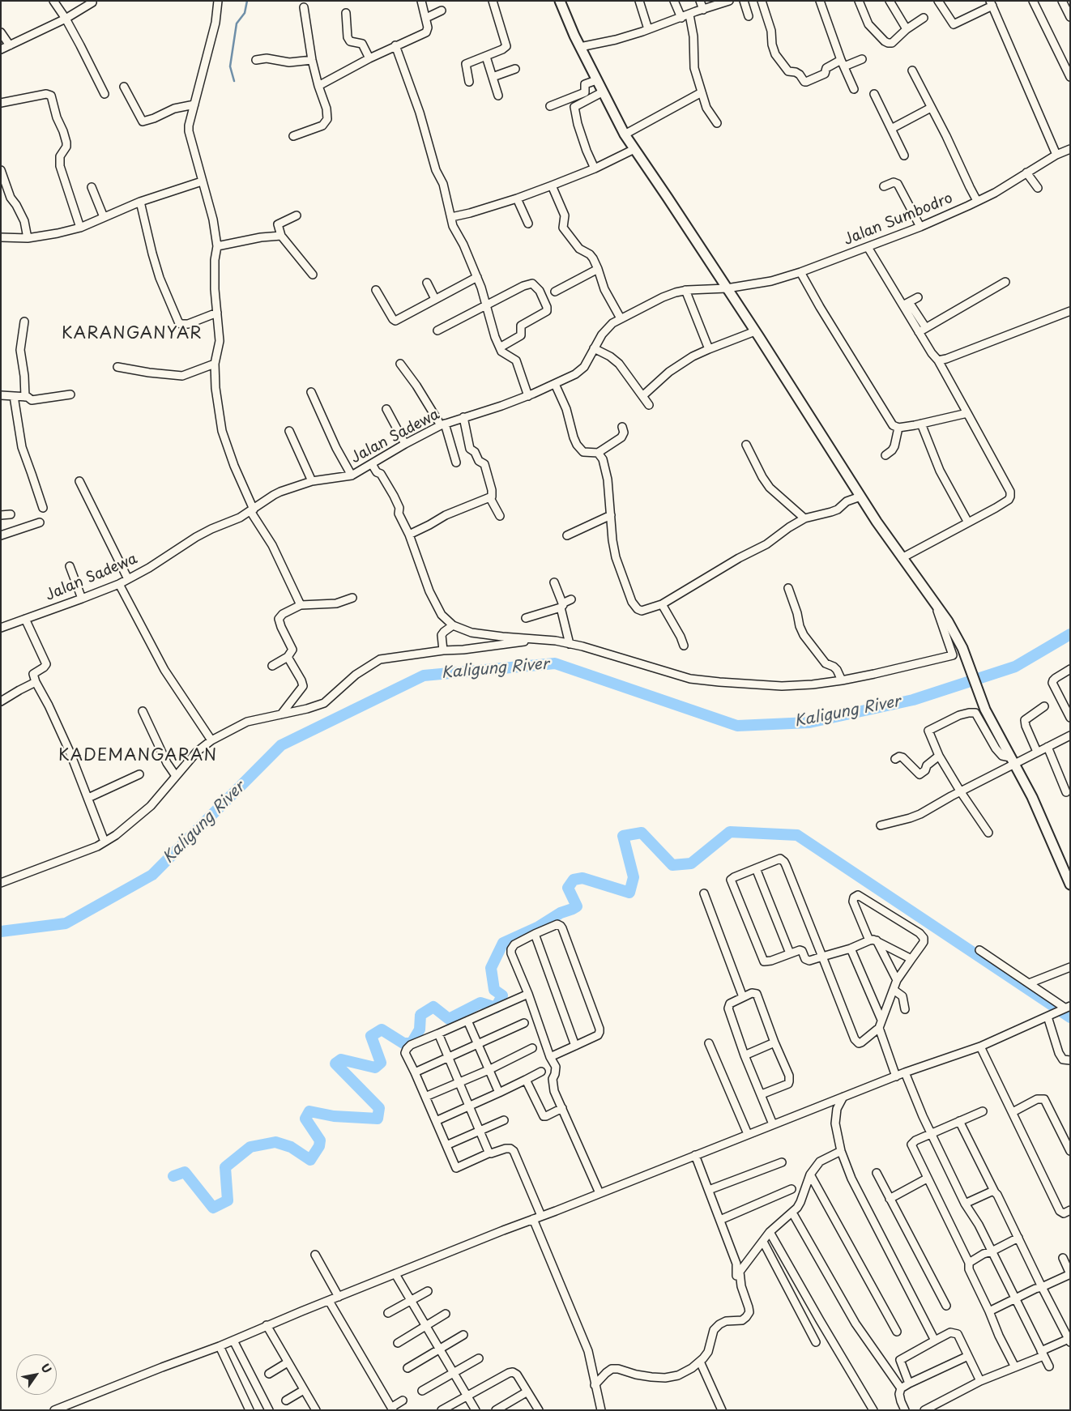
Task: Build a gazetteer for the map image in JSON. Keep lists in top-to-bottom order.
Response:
{
  "streets": {
    "street": ["Jalan Sumbodro", "Jalan Sadewa"]
  },
  "crossings": [
    ["Jalan Sumbodro", "Jalan Sadewa"]
  ],
  "districts": ["KARANGANYAR", "KADEMANGARAN"],
  "water": ["Kaligung River"],
  "north": "top right"
}
